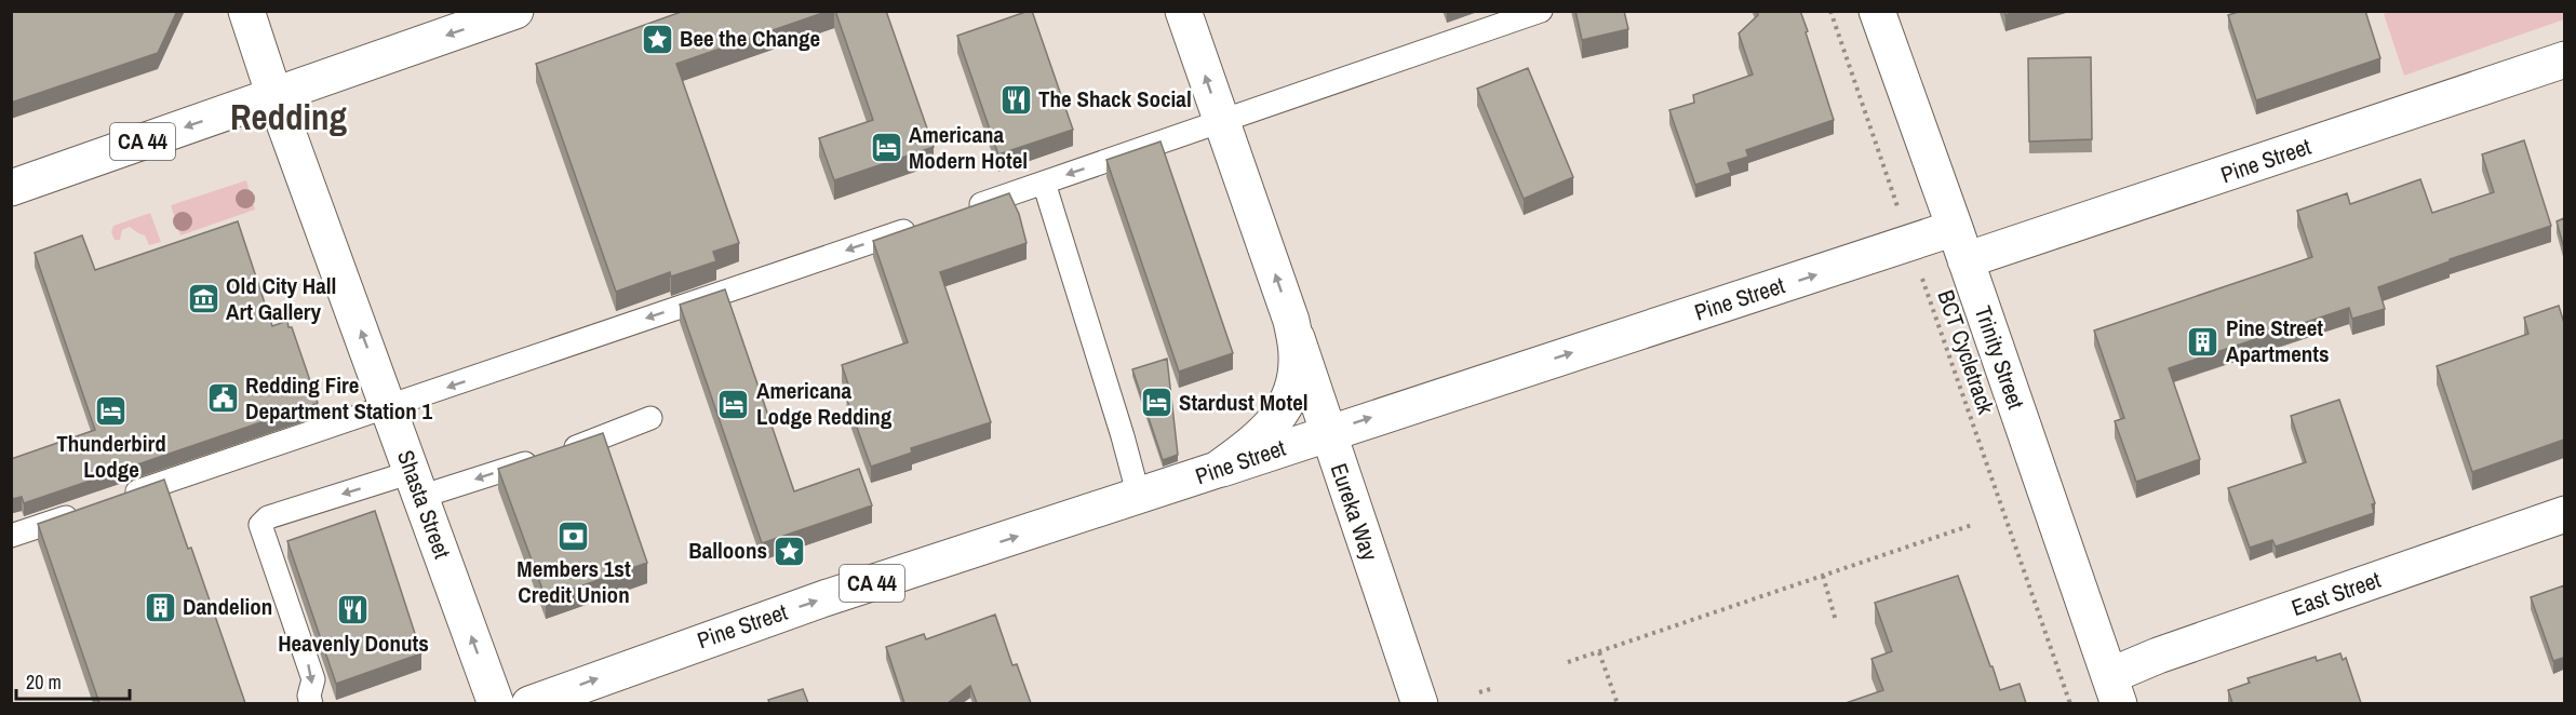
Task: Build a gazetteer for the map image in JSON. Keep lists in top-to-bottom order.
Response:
{
  "streets": {
    "main road": [
      "CA 44",
      "Pine Street",
      "Trinity Street",
      "Shasta Street",
      "Eureka Way",
      "East Street"
    ],
    "path": ["BCT Cycletrack"]
  },
  "crossings": [
    ["CA 44", "Shasta Street"],
    ["Pine Street", "BCT Cycletrack"],
    ["Pine Street", "Trinity Street"],
    ["Pine Street", "Eureka Way"],
    ["Trinity Street", "East Street"]
  ],
  "one_way": ["Pine Street", "Shasta Street", "Eureka Way"],
  "districts": ["Redding"],
  "places": {
    "place": ["Bee the Change", "Balloons"],
    "restaurant": ["The Shack Social", "Heavenly Donuts"],
    "hotel": [
      "Americana Modern Hotel",
      "Stardust Motel",
      "Americana Lodge Redding",
      "Thunderbird Lodge"
    ],
    "museum": ["Old City Hall Art Gallery"],
    "building": ["Pine Street Apartments", "Dandelion"],
    "public building": ["Redding Fire Department Station 1"],
    "bank": ["Members 1st Credit Union"]
  },
  "scale_bar": "20 m"
}
